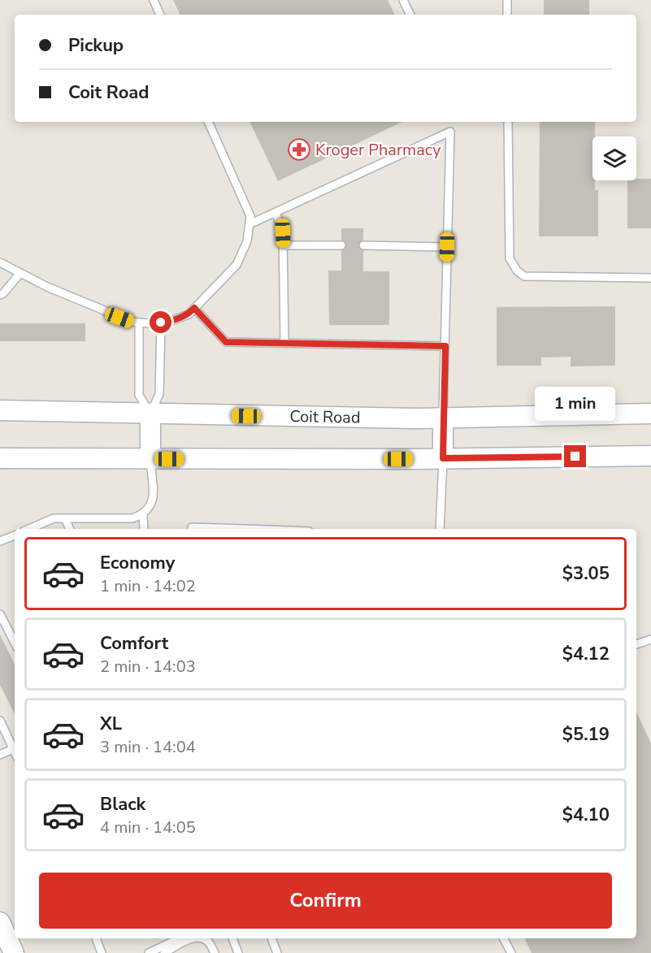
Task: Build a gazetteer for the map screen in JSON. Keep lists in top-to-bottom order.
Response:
{
  "streets": {
    "main road": ["Coit Road"]
  },
  "places": {
    "pharmacy": ["Kroger Pharmacy"]
  },
  "page": {
    "banner": ["Pickup", "Coit Road"],
    "bubble": "1 min",
    "list": [
      {
        "name": "Economy",
        "note": "1 min · 14:02",
        "value": "$3.05"
      },
      {
        "name": "Comfort",
        "note": "2 min · 14:03",
        "value": "$4.12"
      },
      {
        "name": "XL",
        "note": "3 min · 14:04",
        "value": "$5.19"
      },
      {
        "name": "Black",
        "note": "4 min · 14:05",
        "value": "$4.10"
      }
    ],
    "buttons": "Confirm"
  }
}
